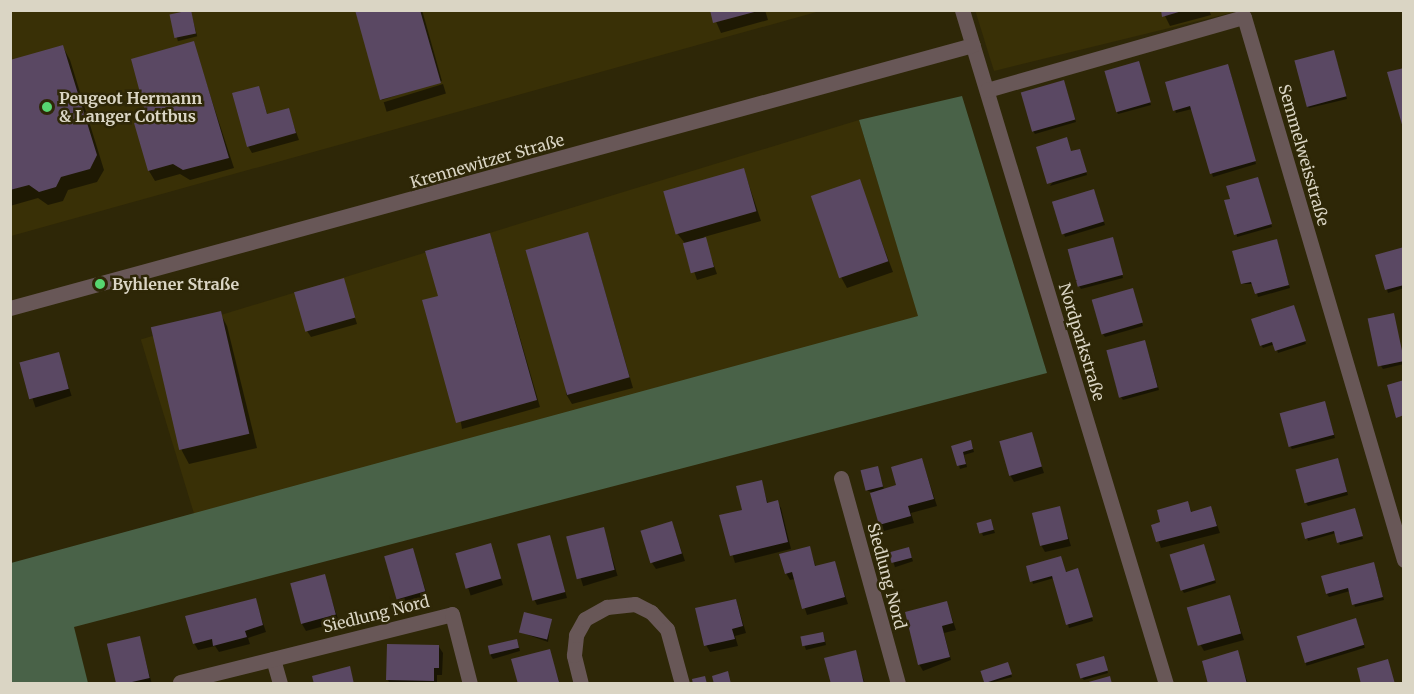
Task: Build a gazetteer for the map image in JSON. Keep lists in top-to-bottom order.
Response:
{
  "streets": {
    "street": [
      "Semmelweisstraße",
      "Krennewitzer Straße",
      "Nordparkstraße",
      "Siedlung Nord"
    ]
  },
  "crossings": [
    ["Semmelweisstraße", "Nordparkstraße"],
    ["Krennewitzer Straße", "Nordparkstraße"]
  ],
  "places": ["Peugeot Hermann & Langer Cottbus", "Byhlener Straße"]
}
